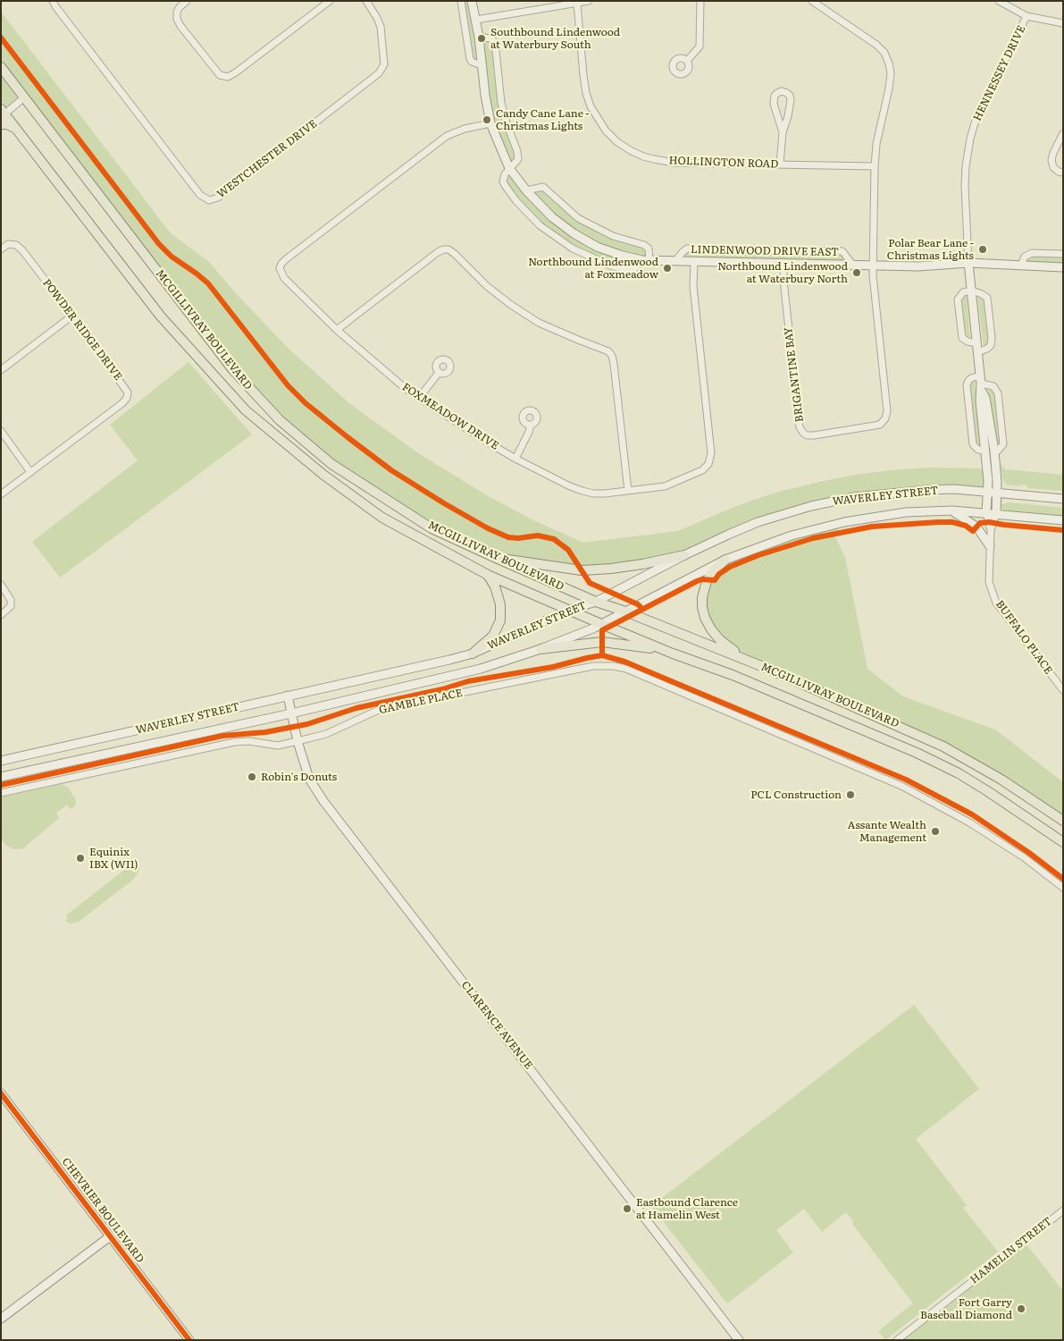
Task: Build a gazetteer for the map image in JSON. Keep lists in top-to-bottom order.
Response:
{
  "streets": {
    "main road": ["MCGILLIVRAY BOULEVARD"],
    "street": [
      "HENNESSEY DRIVE",
      "WESTCHESTER DRIVE",
      "HOLLINGTON ROAD",
      "LINDENWOOD DRIVE EAST",
      "POWDER RIDGE DRIVE",
      "BRIGANTINE BAY",
      "FOXMEADOW DRIVE",
      "WAVERLEY STREET",
      "BUFFALO PLACE",
      "GAMBLE PLACE",
      "CLARENCE AVENUE",
      "CHEVRIER BOULEVARD",
      "HAMELIN STREET"
    ]
  },
  "crossings": [
    ["HENNESSEY DRIVE", "LINDENWOOD DRIVE EAST"],
    ["HENNESSEY DRIVE", "WAVERLEY STREET"],
    ["HENNESSEY DRIVE", "BUFFALO PLACE"],
    ["LINDENWOOD DRIVE EAST", "BRIGANTINE BAY"],
    ["LINDENWOOD DRIVE EAST", "FOXMEADOW DRIVE"],
    ["MCGILLIVRAY BOULEVARD", "WAVERLEY STREET"],
    ["WAVERLEY STREET", "BUFFALO PLACE"],
    ["WAVERLEY STREET", "CLARENCE AVENUE"],
    ["GAMBLE PLACE", "CLARENCE AVENUE"]
  ],
  "places": [
    "Southbound Lindenwood at Waterbury South",
    "Candy Cane Lane - Christmas Lights",
    "Polar Bear Lane - Christmas Lights",
    "Northbound Lindenwood at Foxmeadow",
    "Northbound Lindenwood at Waterbury North",
    "Robin's Donuts",
    "PCL Construction",
    "Assante Wealth Management",
    "Equinix IBX (WI1)",
    "Eastbound Clarence at Hamelin West",
    "Fort Garry Baseball Diamond"
  ]
}
